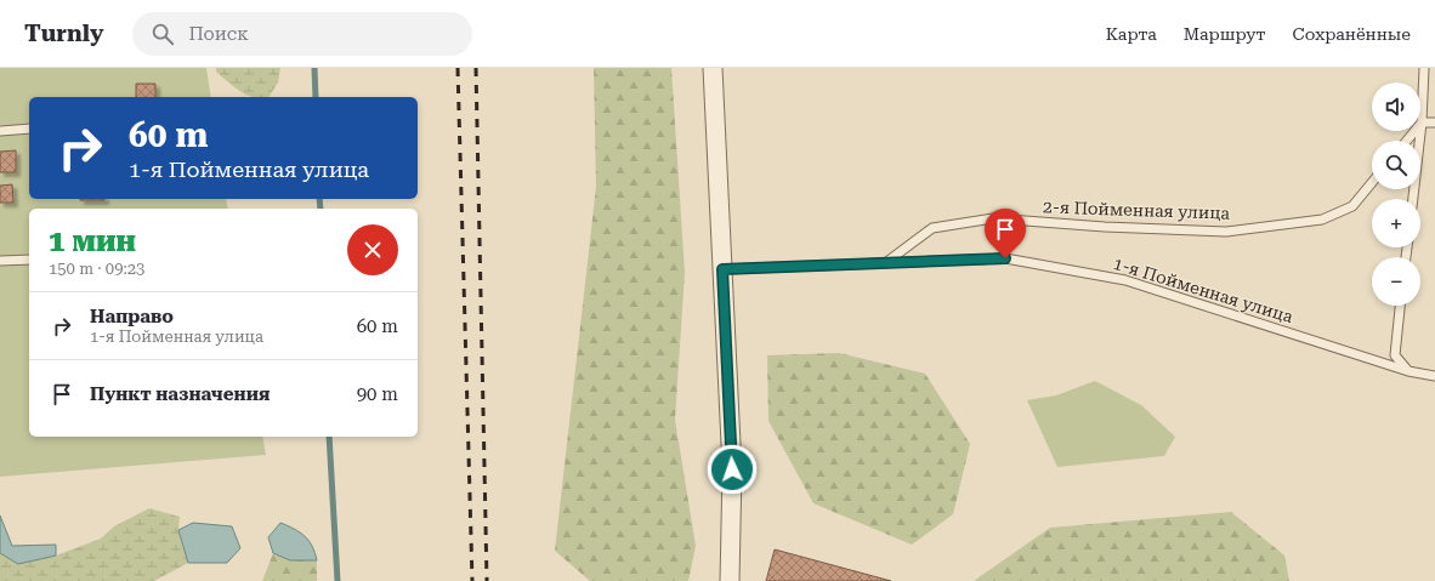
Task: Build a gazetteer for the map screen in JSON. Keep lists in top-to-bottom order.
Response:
{
  "streets": {
    "lane": ["2-я Пойменная улица", "1-я Пойменная улица"]
  },
  "crossings": [
    ["2-я Пойменная улица", "1-я Пойменная улица"]
  ],
  "page": {
    "header": "Turnly",
    "search": "Поиск",
    "nav": ["Карта", "Маршрут", "Сохранённые"],
    "map_buttons": ["+", "−"],
    "turn": ["60 m", "1-я Пойменная улица"],
    "heading": ["1 мин", "150 m · 09:23"],
    "list": [
      {
        "name": "Направо",
        "note": "1-я Пойменная улица",
        "value": "60 m"
      },
      {
        "name": "Пункт назначения",
        "value": "90 m"
      }
    ]
  }
}
